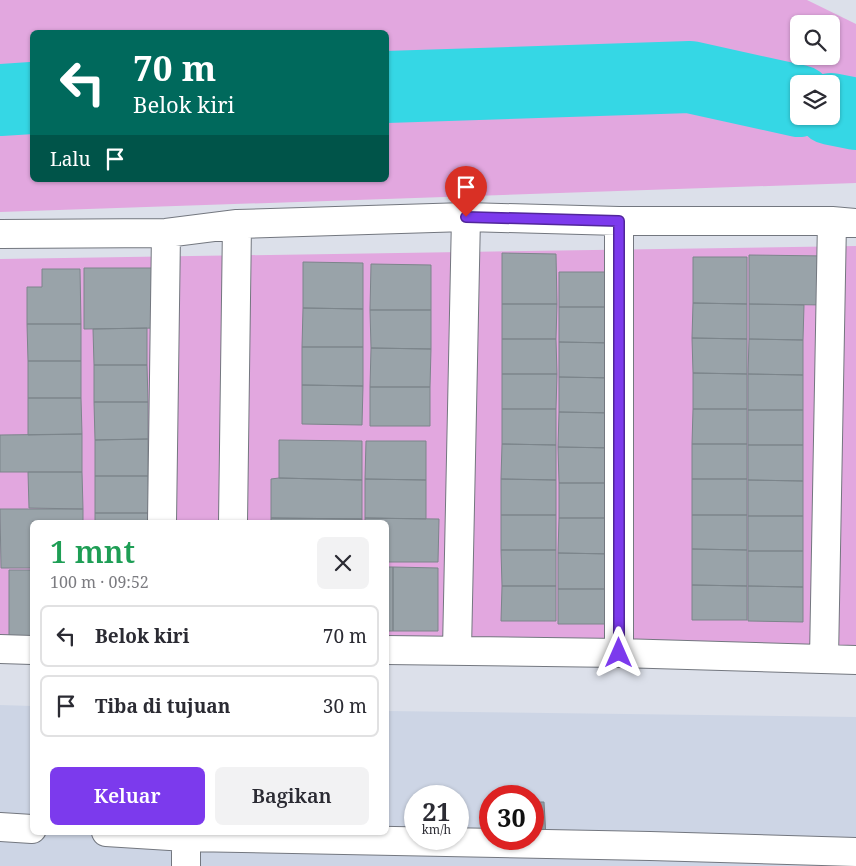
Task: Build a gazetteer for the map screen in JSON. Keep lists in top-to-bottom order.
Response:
{
  "page": {
    "turn": ["70 m", "Belok kiri"],
    "then": "Lalu",
    "heading": ["1 mnt", "100 m · 09:52"],
    "list": [
      {
        "name": "Belok kiri",
        "value": "70 m"
      },
      {
        "name": "Tiba di tujuan",
        "value": "30 m"
      }
    ],
    "buttons": ["Keluar", "Bagikan"],
    "speed": "21 km/h",
    "limit": "30"
  }
}
